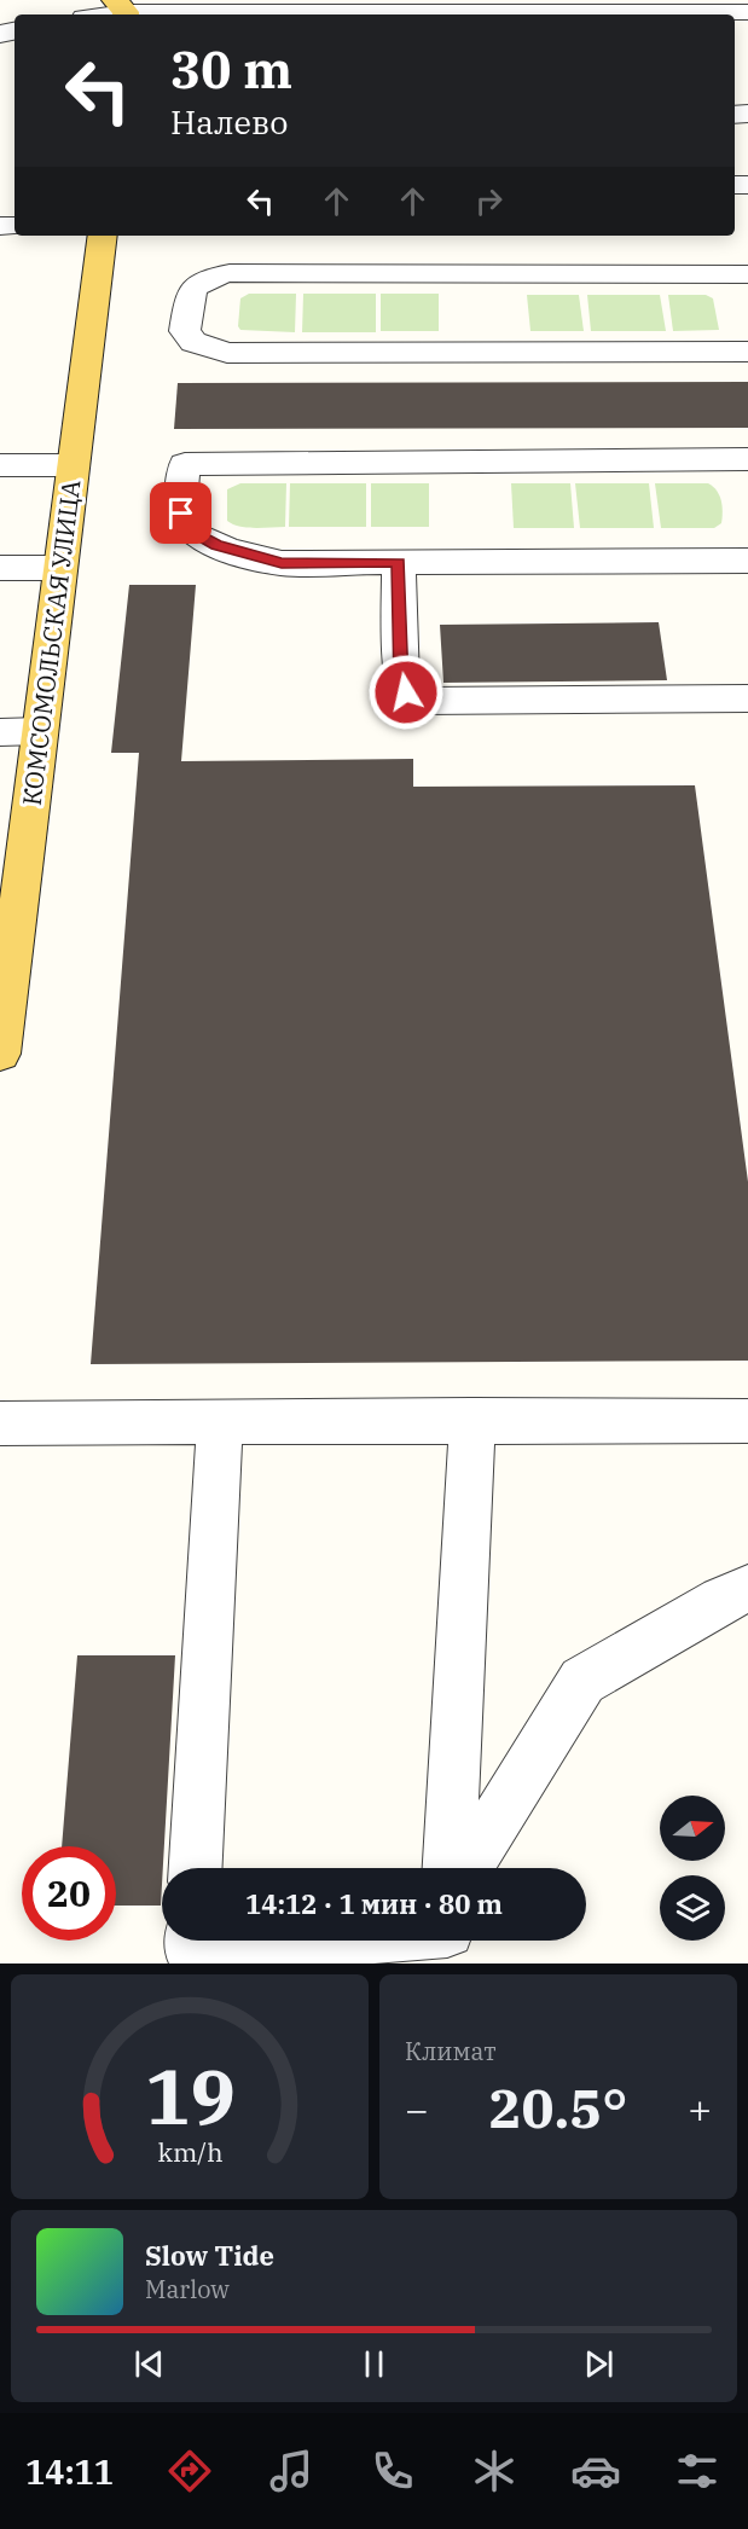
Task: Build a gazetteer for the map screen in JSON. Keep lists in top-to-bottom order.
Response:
{
  "streets": {
    "main road": ["КОМСОМОЛЬСКАЯ УЛИЦА"]
  },
  "north": "right",
  "page": {
    "turn": ["30 m", "Налево"],
    "limit": "20",
    "trip": "14:12 · 1 мин · 80 m",
    "tile": "Климат",
    "heat": ["−", "20.5°", "+"],
    "song": ["Slow Tide", "Marlow"],
    "tabs": "14:11",
    "gauge": ["19", "km/h"]
  }
}
